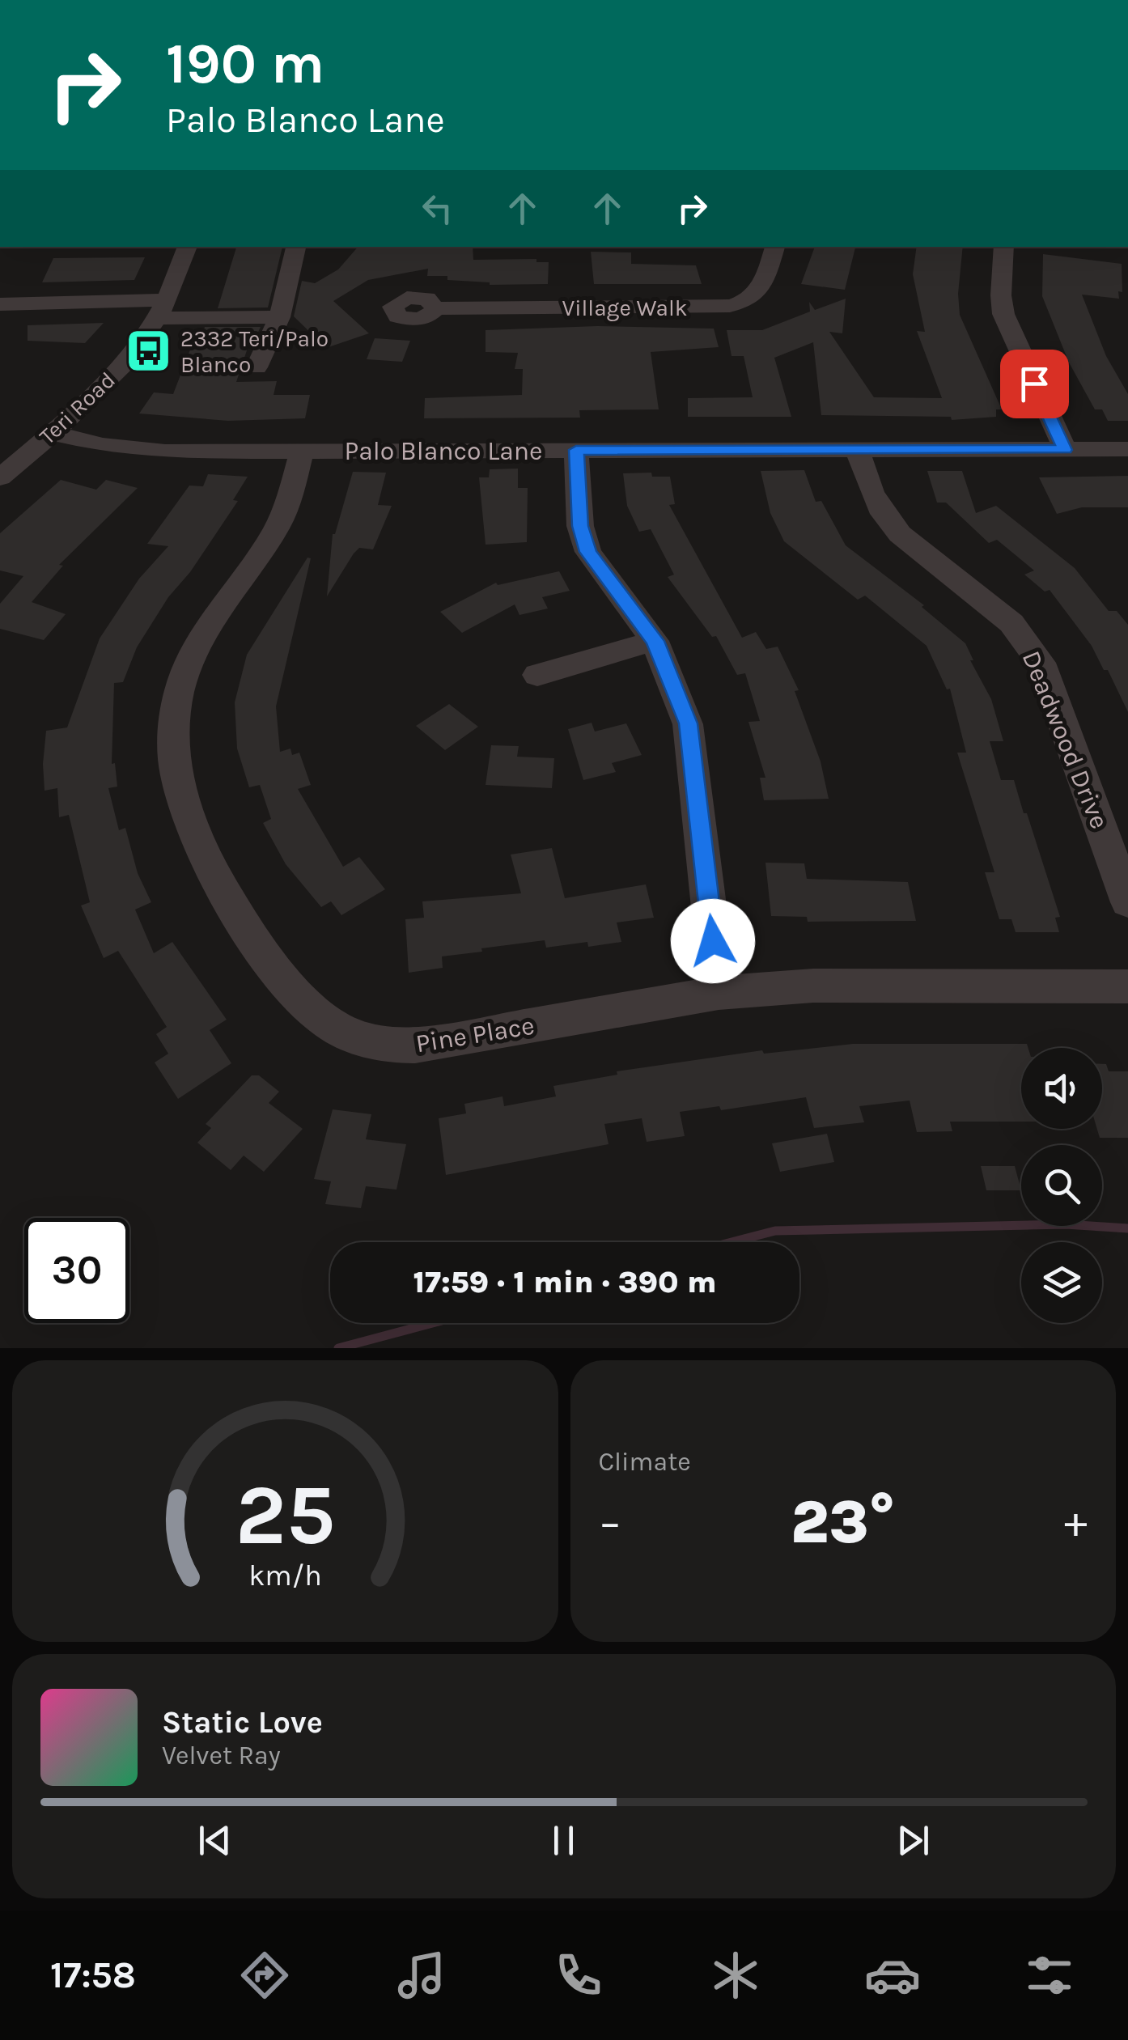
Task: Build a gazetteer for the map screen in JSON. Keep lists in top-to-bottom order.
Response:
{
  "streets": {
    "street": [
      "Village Walk",
      "Teri Road",
      "Palo Blanco Lane",
      "Deadwood Drive",
      "Pine Place"
    ]
  },
  "crossings": [
    ["Teri Road", "Palo Blanco Lane"],
    ["Palo Blanco Lane", "Deadwood Drive"],
    ["Palo Blanco Lane", "Pine Place"]
  ],
  "places": {
    "bus stop": ["2332 Teri/Palo Blanco"]
  },
  "page": {
    "turn": ["190 m", "Palo Blanco Lane"],
    "limit": "30",
    "trip": "17:59 · 1 min · 390 m",
    "tile": "Climate",
    "heat": ["−", "23°", "+"],
    "song": ["Static Love", "Velvet Ray"],
    "tabs": "17:58",
    "gauge": ["25", "km/h"]
  }
}
